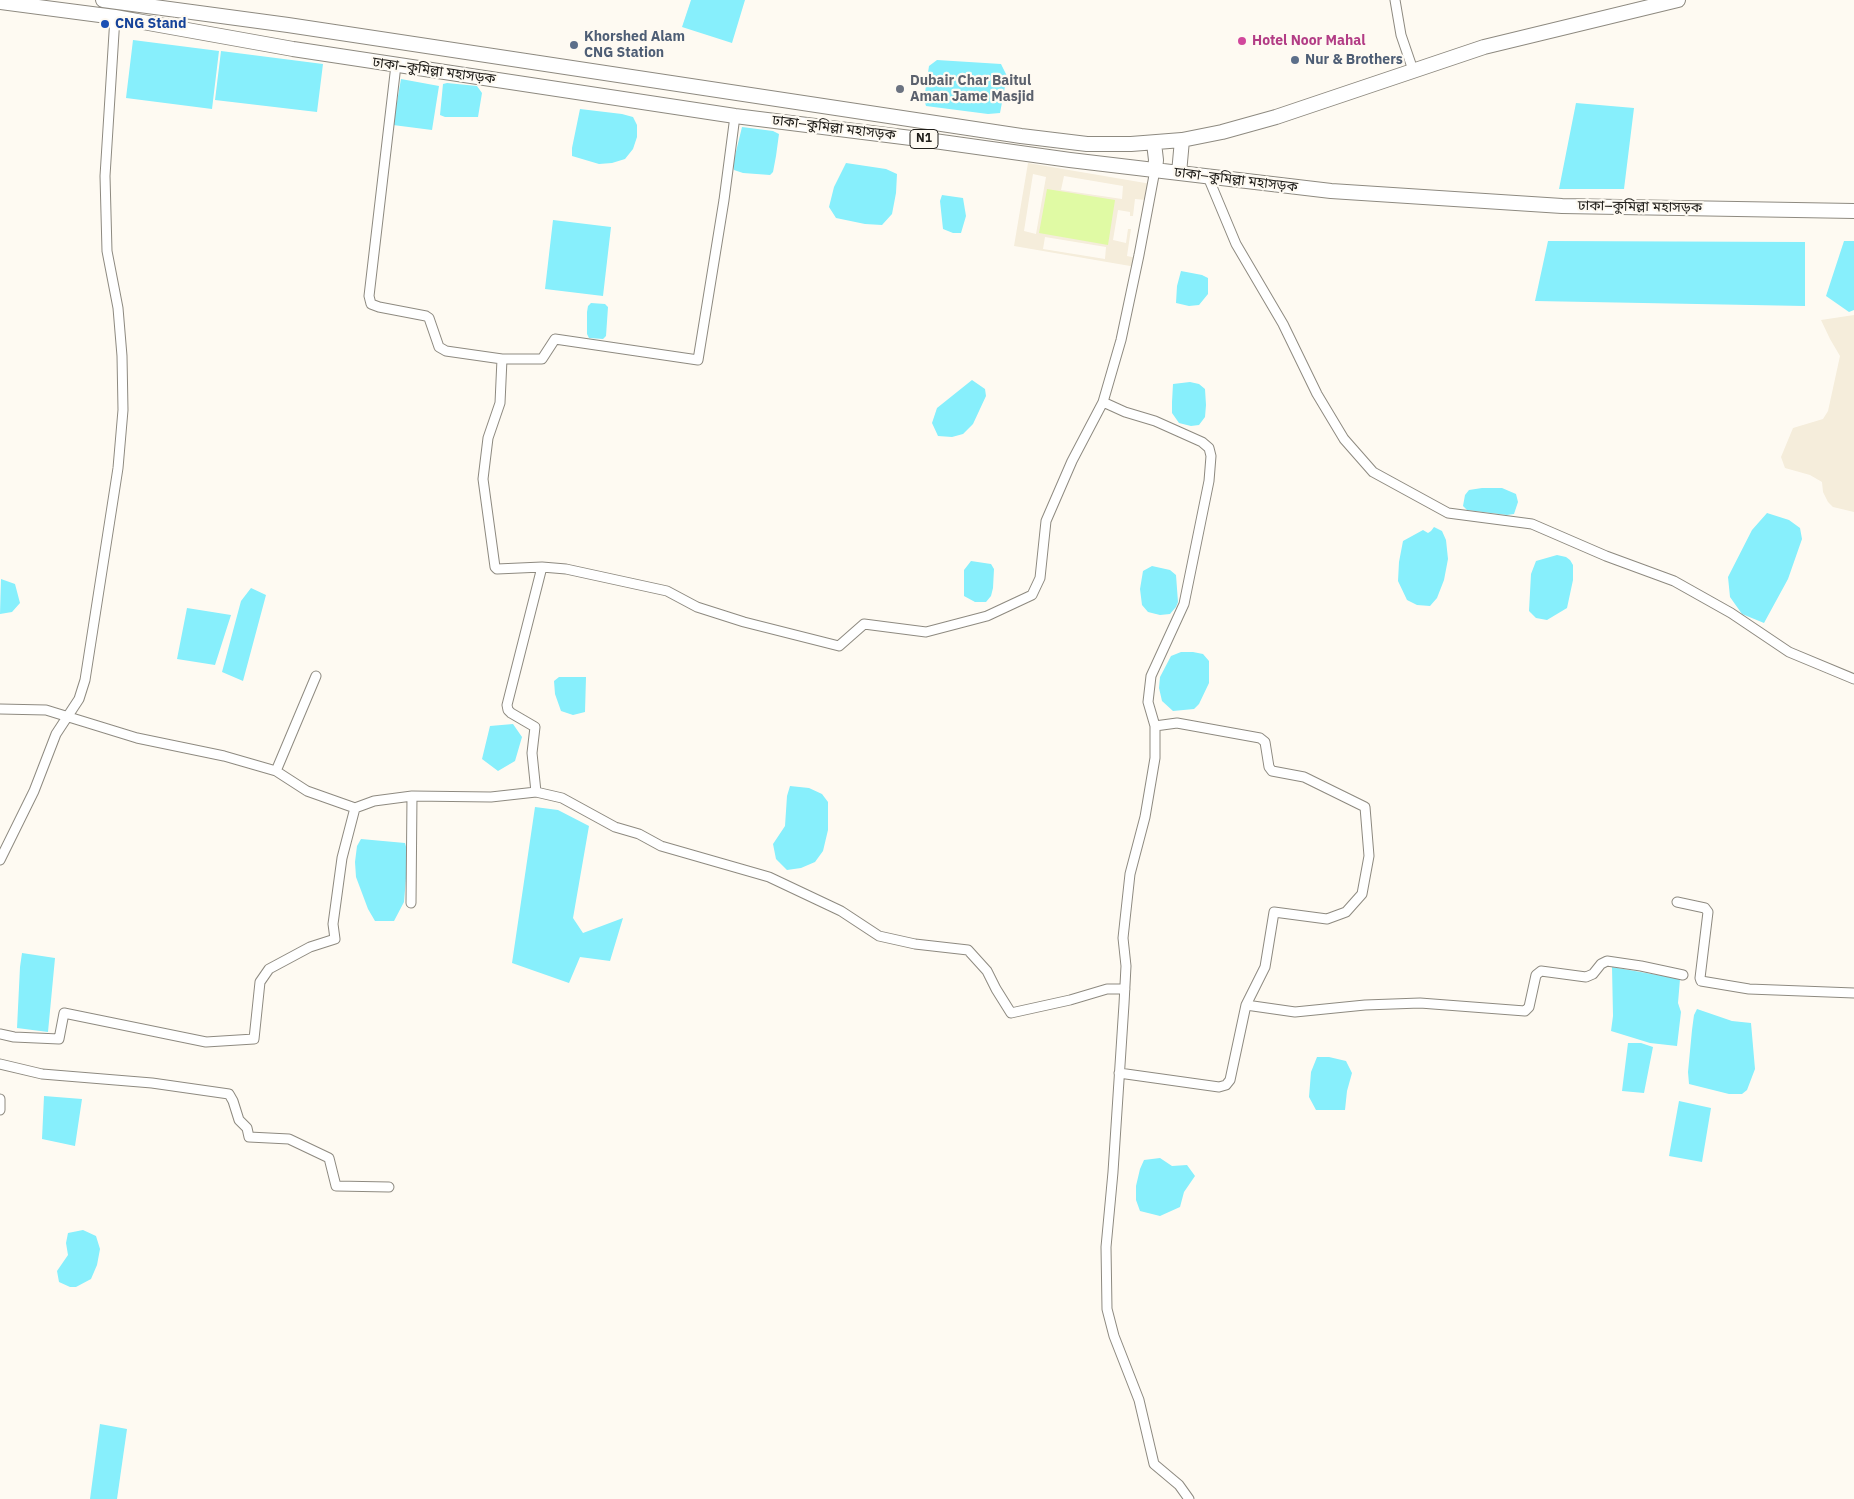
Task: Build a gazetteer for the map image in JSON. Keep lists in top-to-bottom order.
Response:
{
  "streets": {
    "highway": ["ঢাকা–কুমিল্লা মহাসড়ক", "N1"]
  },
  "places": [
    "CNG Stand",
    "Hotel Noor Mahal",
    "Khorshed Alam CNG Station",
    "Nur & Brothers",
    "Dubair Char Baitul Aman Jame Masjid"
  ]
}
